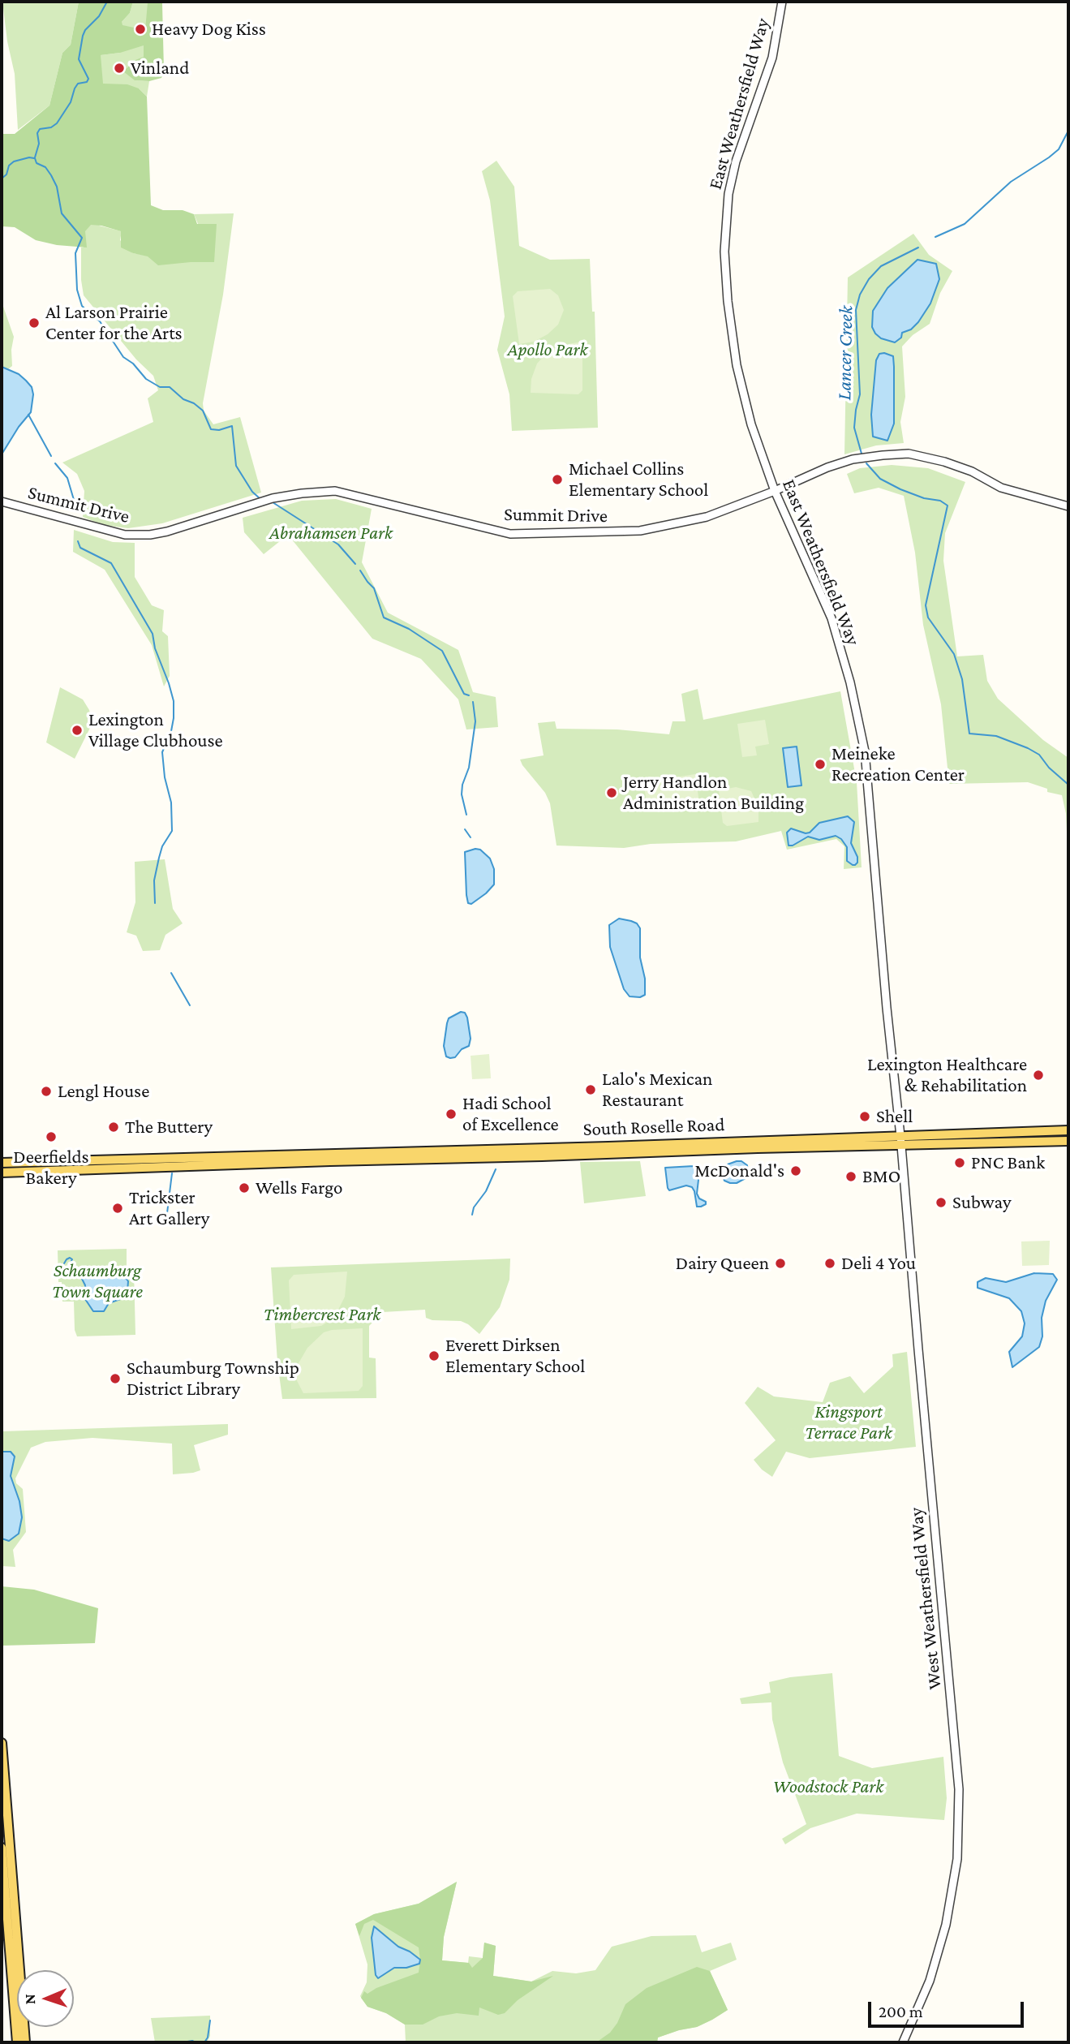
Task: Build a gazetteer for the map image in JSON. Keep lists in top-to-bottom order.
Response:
{
  "streets": {
    "main road": ["South Roselle Road"],
    "street": ["East Weathersfield Way", "Summit Drive", "West Weathersfield Way"]
  },
  "crossings": [
    ["East Weathersfield Way", "Summit Drive"],
    ["East Weathersfield Way", "South Roselle Road"],
    ["East Weathersfield Way", "West Weathersfield Way"],
    ["South Roselle Road", "West Weathersfield Way"]
  ],
  "water": ["Lancer Creek"],
  "parks": [
    "Apollo Park",
    "Abrahamsen Park",
    "Schaumburg Town Square",
    "Timbercrest Park",
    "Kingsport Terrace Park",
    "Woodstock Park"
  ],
  "places": [
    "Heavy Dog Kiss",
    "Vinland",
    "Al Larson Prairie Center for the Arts",
    "Michael Collins Elementary School",
    "Lexington Village Clubhouse",
    "Meineke Recreation Center",
    "Jerry Handlon Administration Building",
    "Lexington Healthcare & Rehabilitation",
    "Lalo's Mexican Restaurant",
    "Lengl House",
    "Hadi School of Excellence",
    "Shell",
    "The Buttery",
    "Deerfields Bakery",
    "PNC Bank",
    "McDonald's",
    "BMO",
    "Wells Fargo",
    "Subway",
    "Trickster Art Gallery",
    "Dairy Queen",
    "Deli 4 You",
    "Everett Dirksen Elementary School",
    "Schaumburg Township District Library"
  ],
  "scale_bar": "200 m",
  "north": "left"
}
